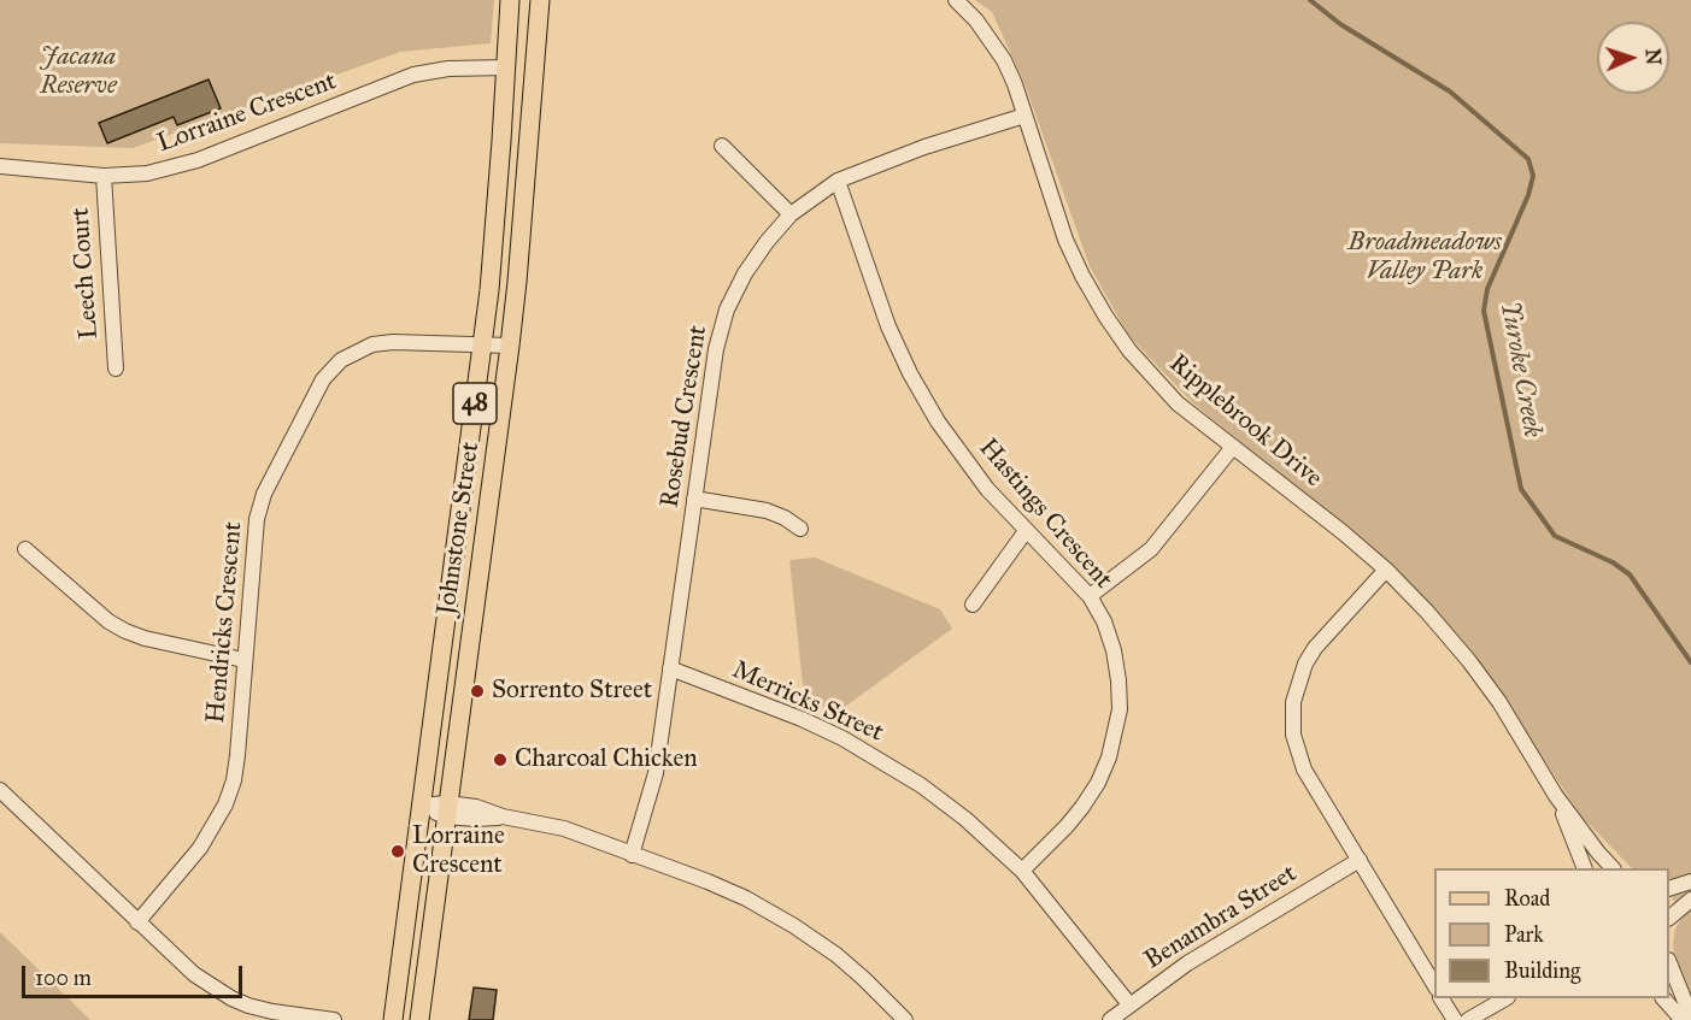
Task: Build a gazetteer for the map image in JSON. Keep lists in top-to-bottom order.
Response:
{
  "streets": {
    "main road": ["48", "Johnstone Street"],
    "street": [
      "Lorraine Crescent",
      "Leech Court",
      "Rosebud Crescent",
      "Ripplebrook Drive",
      "Hastings Crescent",
      "Hendricks Crescent",
      "Merricks Street",
      "Benambra Street"
    ]
  },
  "crossings": [
    ["Lorraine Crescent", "Leech Court"],
    ["Lorraine Crescent", "Johnstone Street"],
    ["Rosebud Crescent", "Ripplebrook Drive"],
    ["Rosebud Crescent", "Hastings Crescent"],
    ["Rosebud Crescent", "Merricks Street"],
    ["Hastings Crescent", "Merricks Street"],
    ["Johnstone Street", "Hendricks Crescent"],
    ["Merricks Street", "Benambra Street"]
  ],
  "water": ["Yuroke Creek"],
  "parks": ["Jacana Reserve", "Broadmeadows Valley Park"],
  "places": ["Sorrento Street", "Charcoal Chicken", "Lorraine Crescent"],
  "legend": ["Road", "Park", "Building"],
  "scale_bar": "100 m",
  "north": "right"
}
